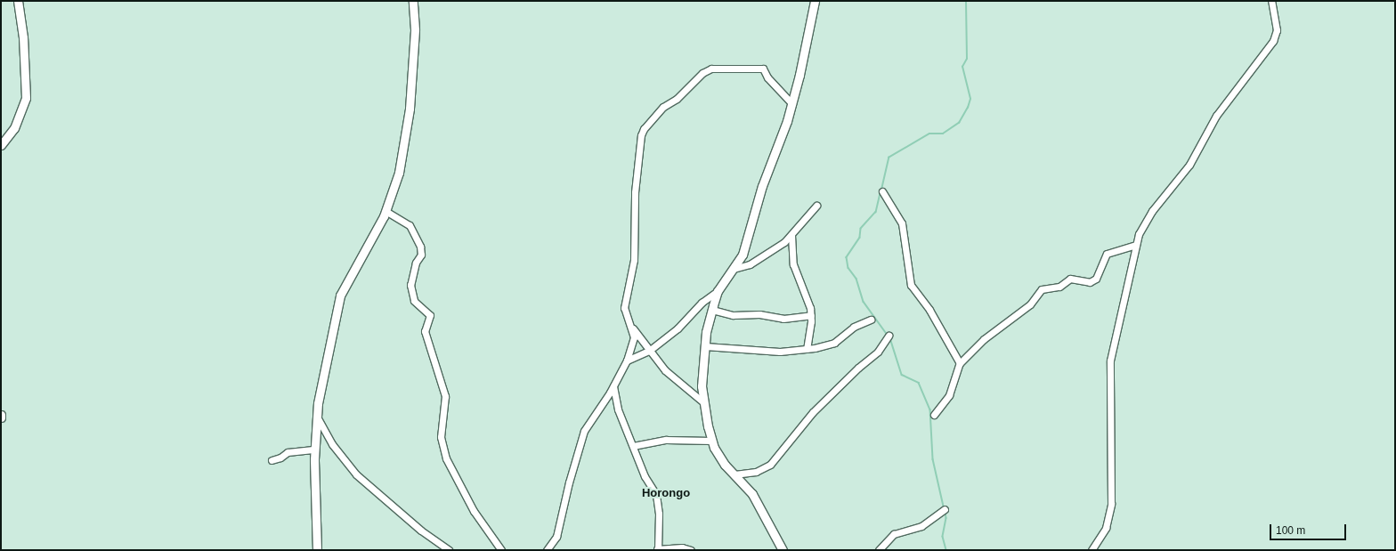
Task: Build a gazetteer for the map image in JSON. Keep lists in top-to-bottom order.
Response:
{
  "districts": ["Horongo"],
  "scale_bar": "100 m"
}
